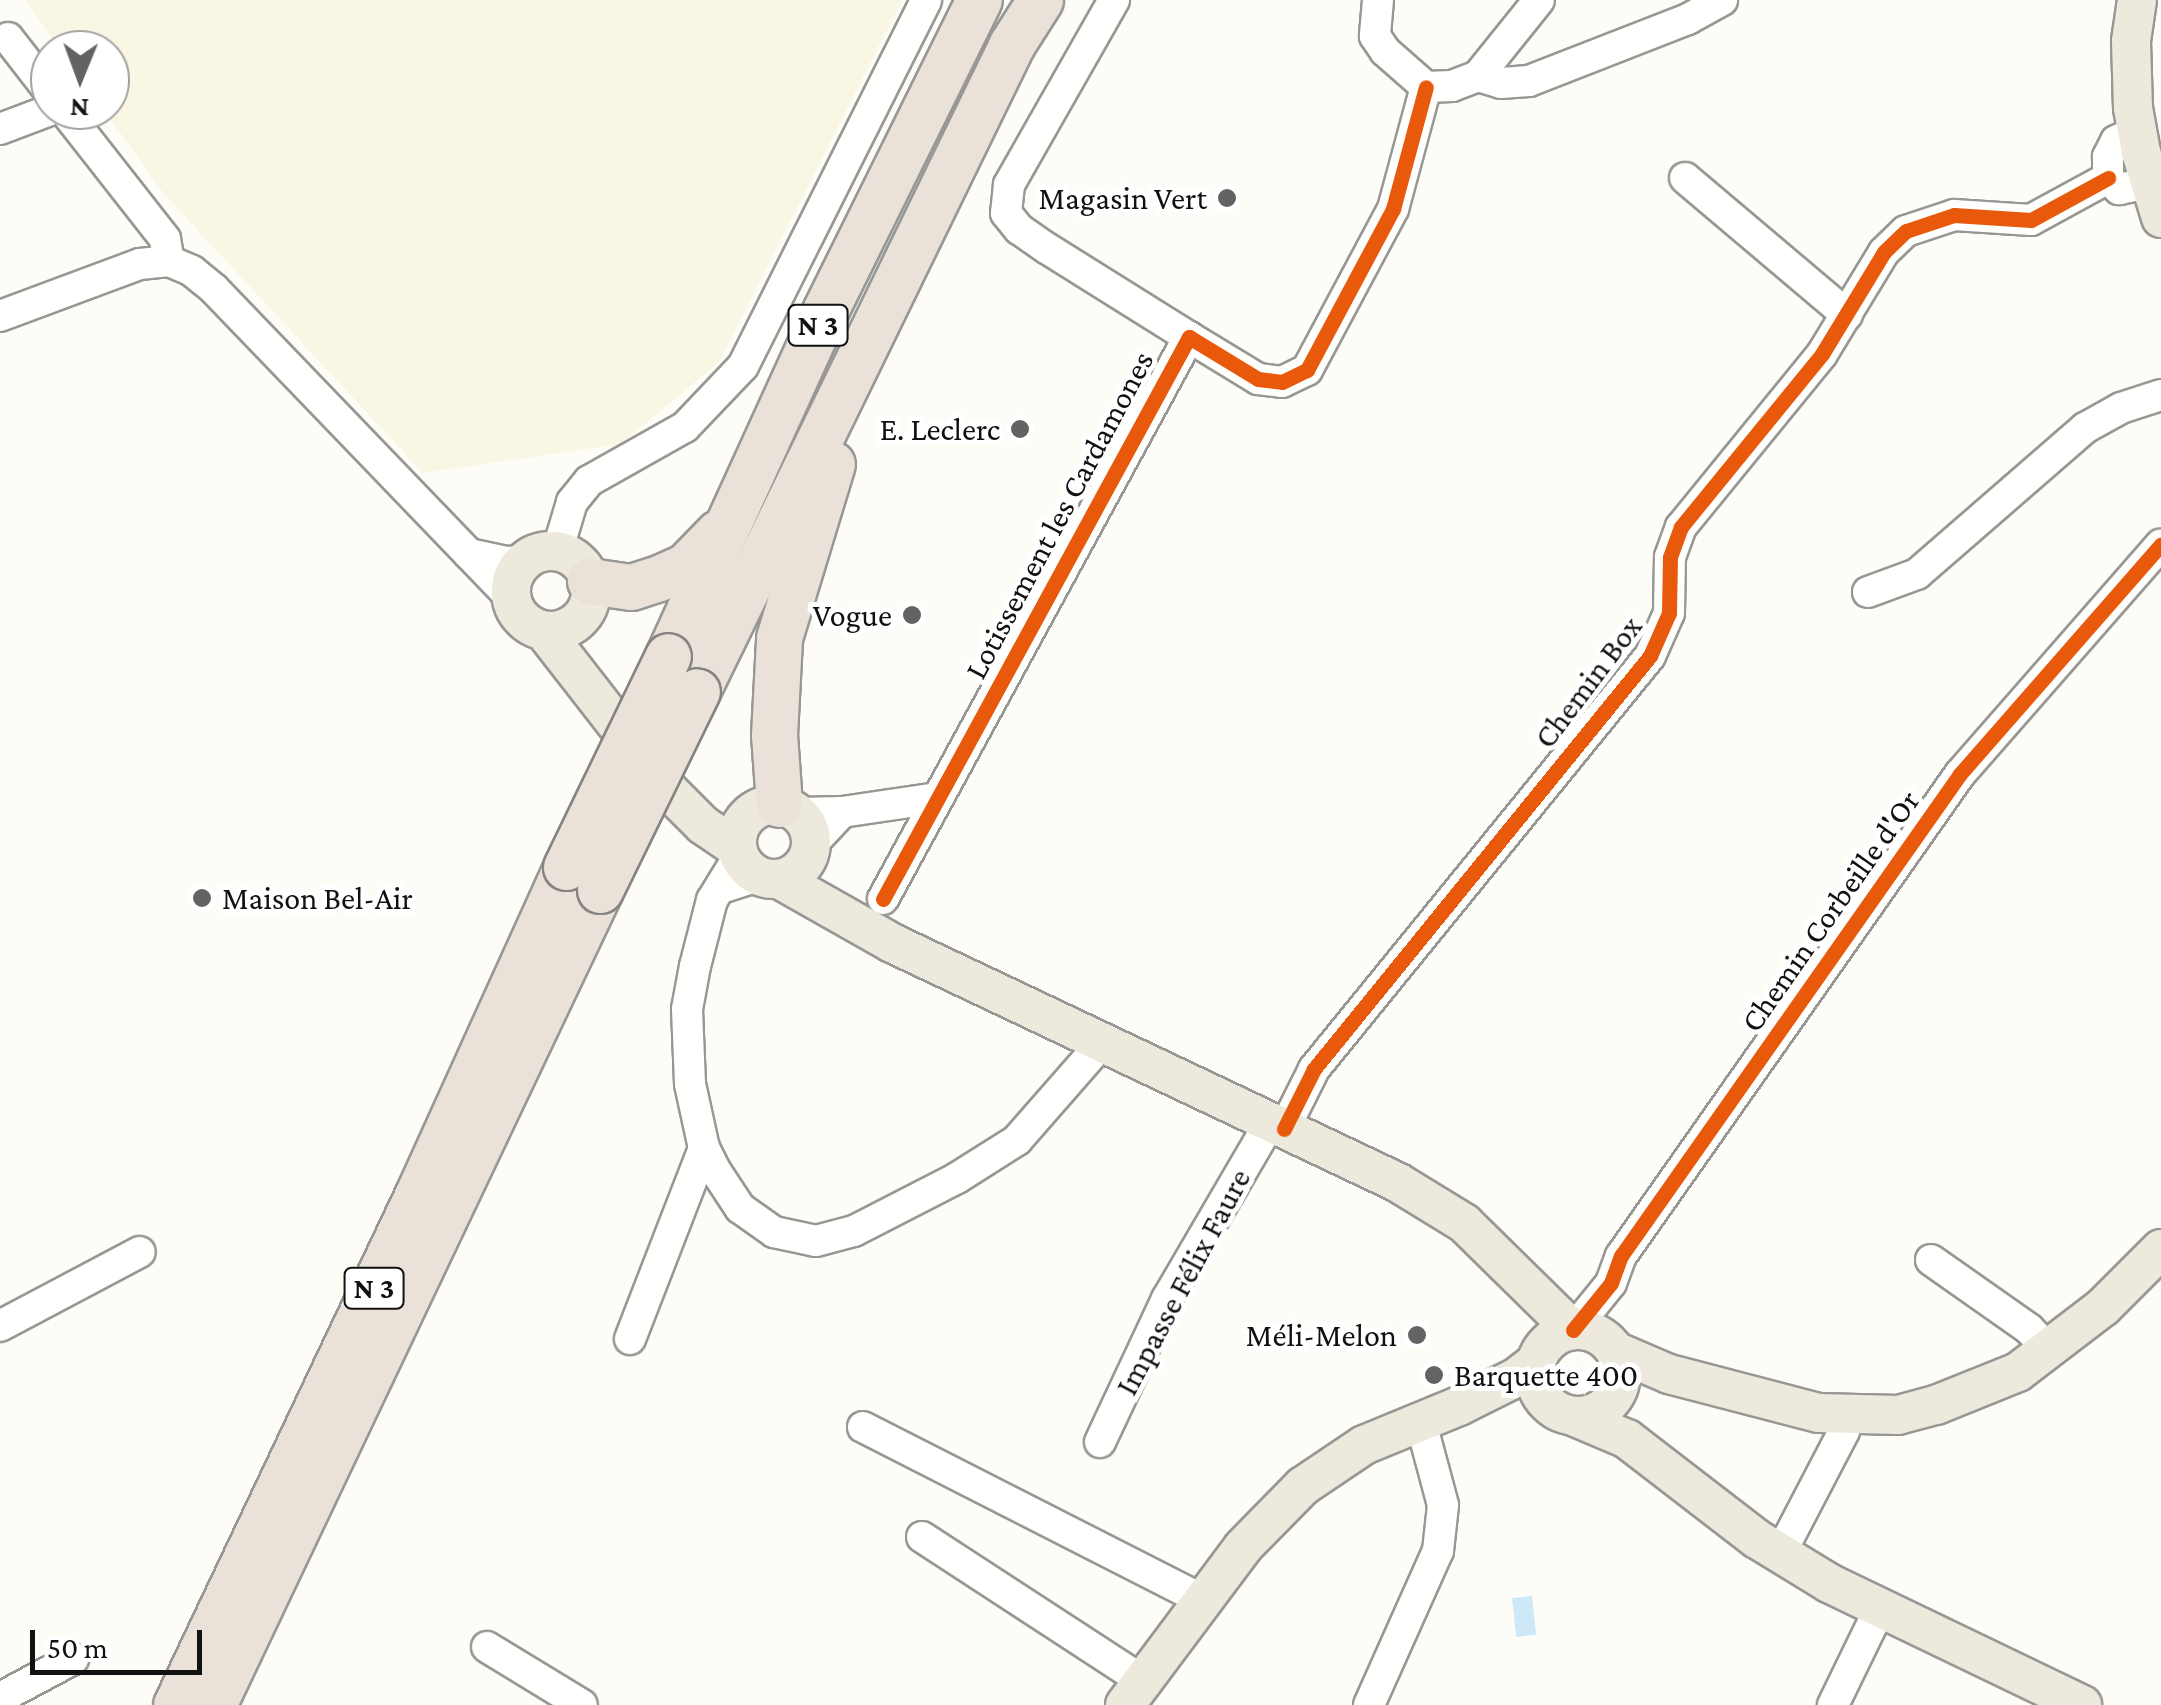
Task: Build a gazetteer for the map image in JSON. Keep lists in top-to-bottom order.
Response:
{
  "streets": {
    "highway": ["N 3"],
    "street": [
      "Lotissement les Cardamones",
      "Chemin Box",
      "Chemin Corbeille d'Or",
      "Impasse Félix Faure"
    ]
  },
  "crossings": [
    ["Chemin Box", "Impasse Félix Faure"]
  ],
  "places": [
    "Magasin Vert",
    "E. Leclerc",
    "Vogue",
    "Maison Bel-Air",
    "Méli-Melon",
    "Barquette 400"
  ],
  "scale_bar": "50 m",
  "north": "bottom"
}
